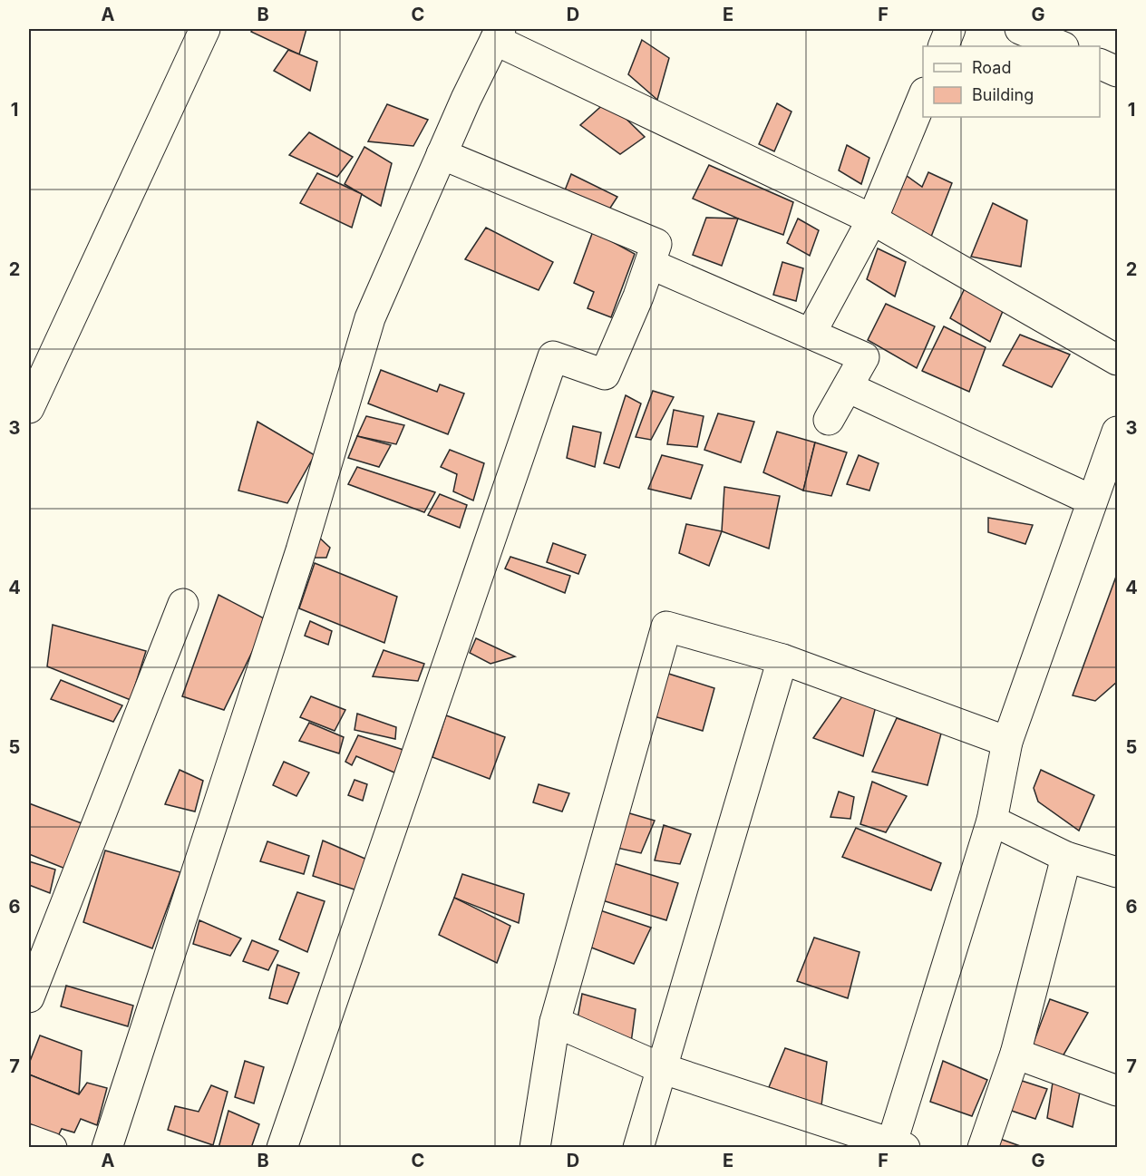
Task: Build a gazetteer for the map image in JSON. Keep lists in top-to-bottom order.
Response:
{
  "legend": ["Road", "Building"],
  "grid": {
    "columns": [
      "A",
      "B",
      "C",
      "D",
      "E",
      "F",
      "G"
    ],
    "rows": [
      "1",
      "2",
      "3",
      "4",
      "5",
      "6",
      "7"
    ]
  }
}
